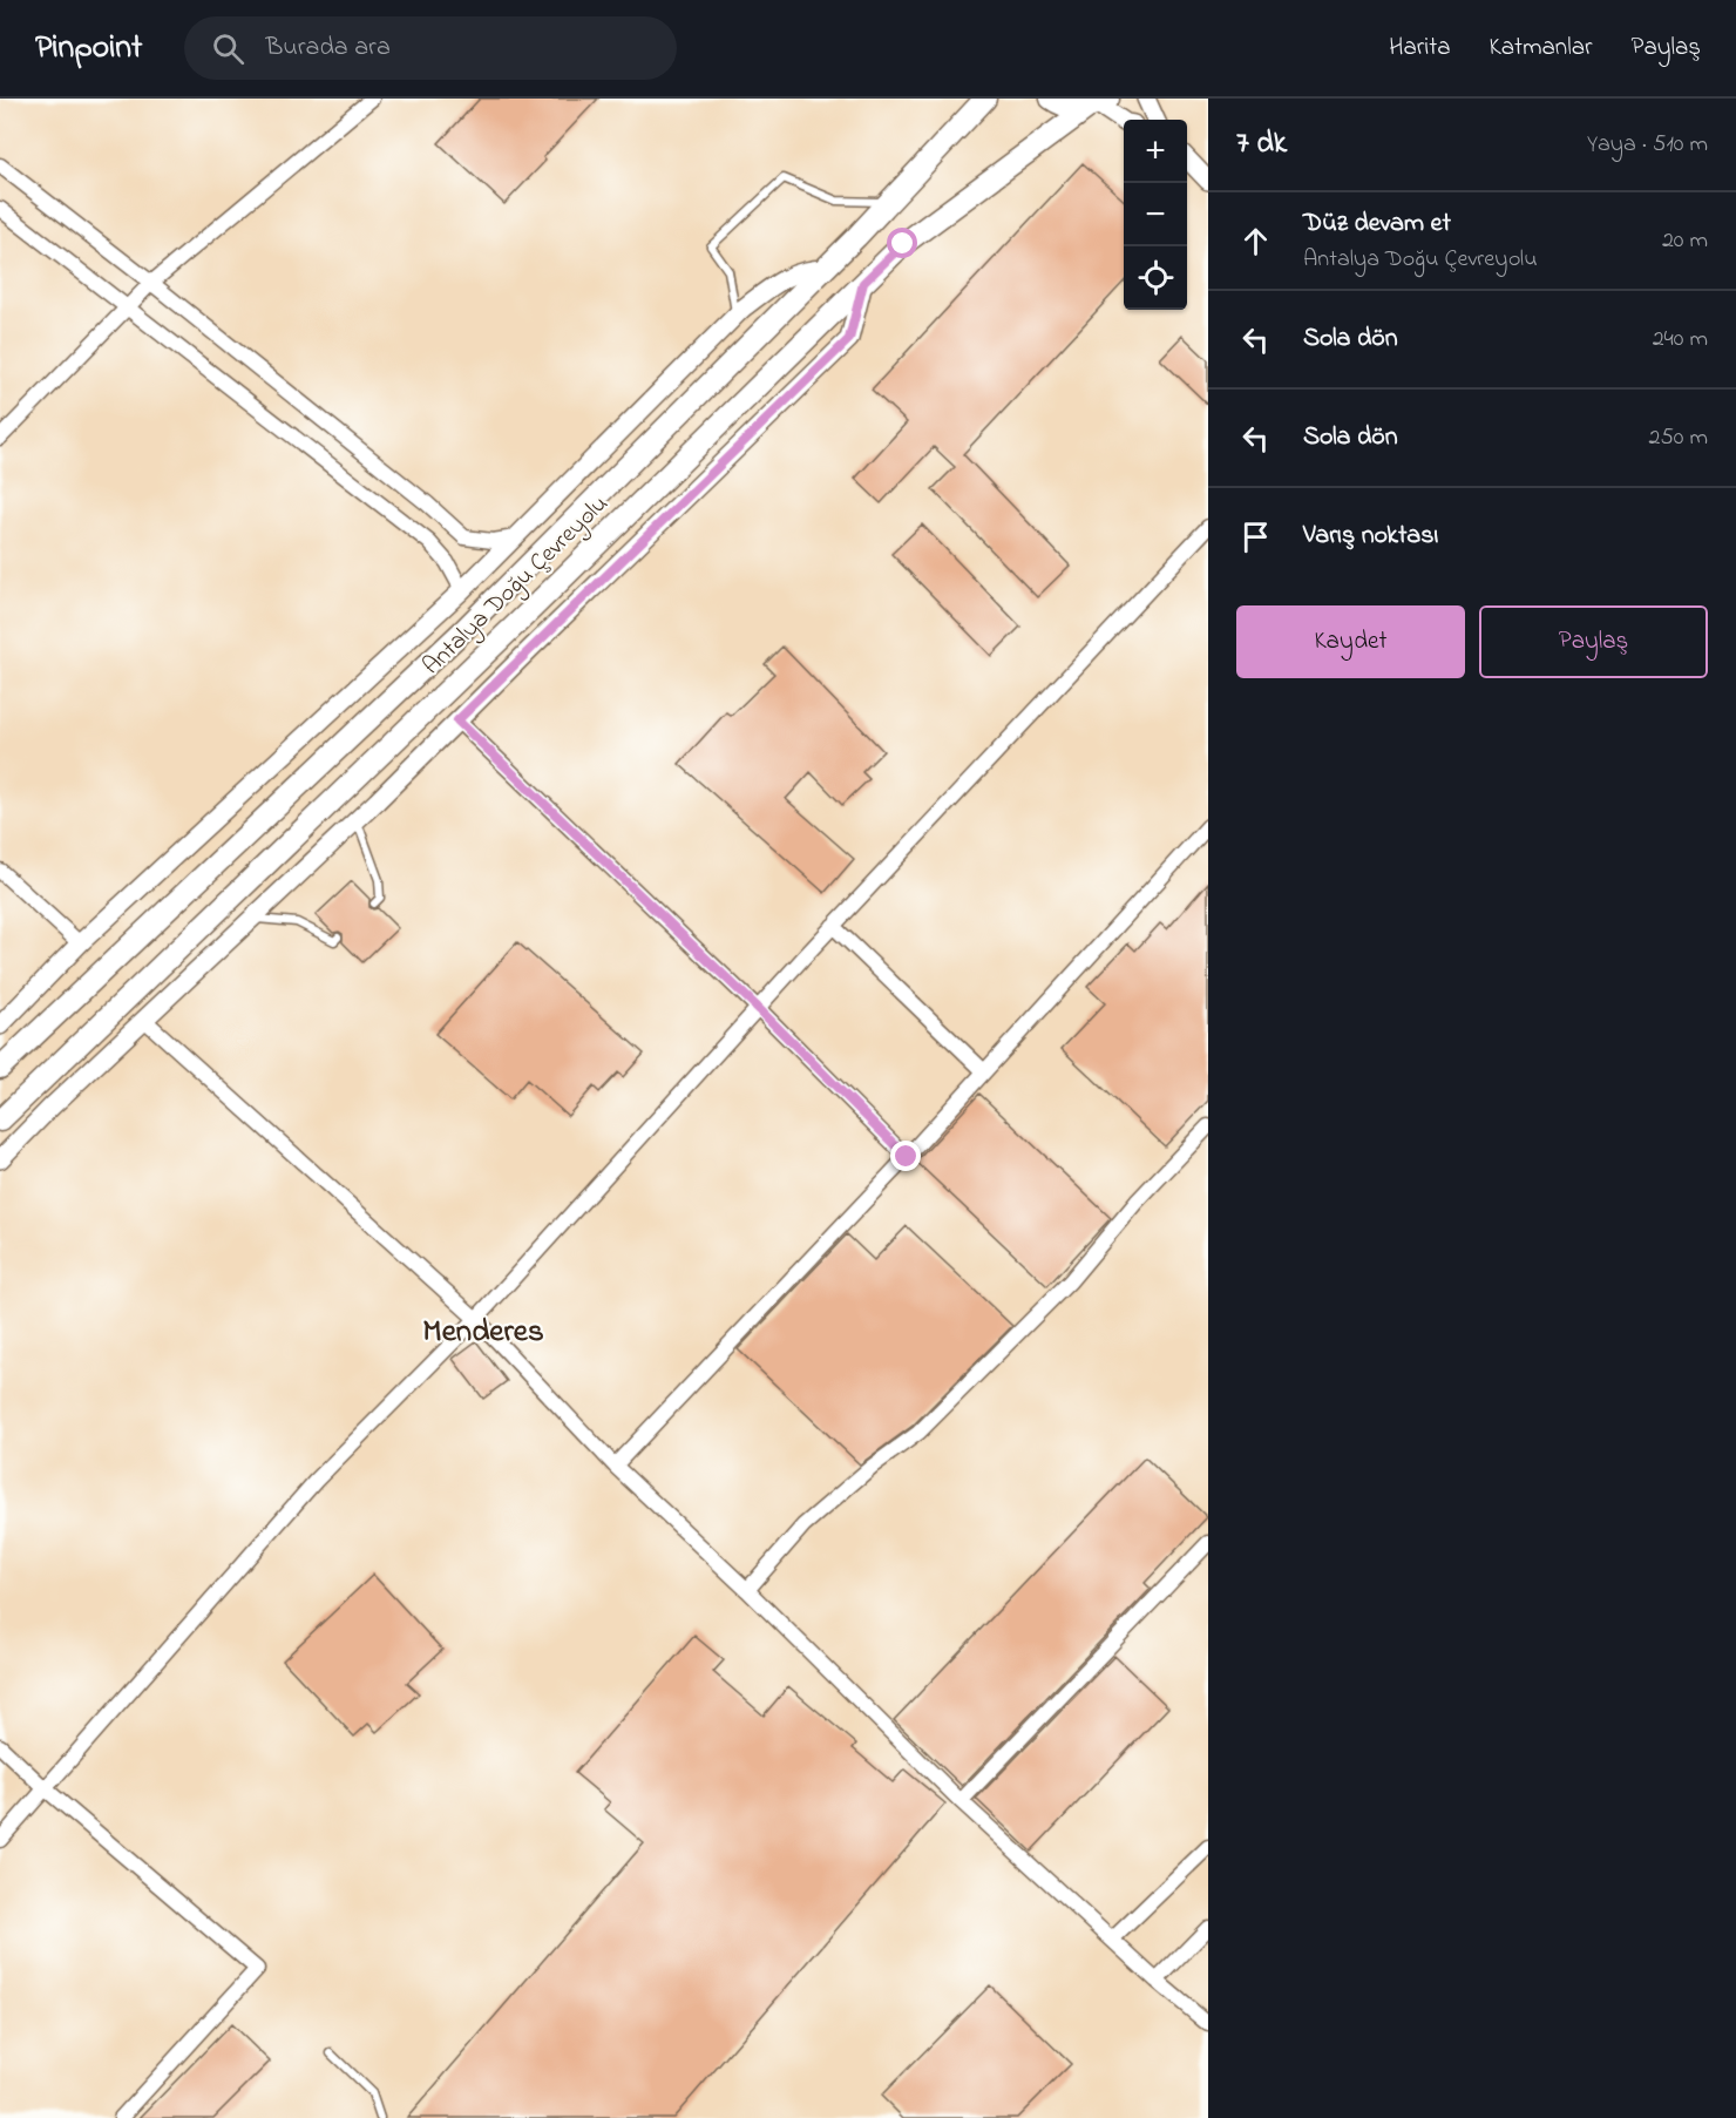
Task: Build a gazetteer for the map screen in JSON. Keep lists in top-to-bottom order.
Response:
{
  "streets": {
    "main road": ["Antalya Doğu Çevreyolu"]
  },
  "districts": ["Menderes"],
  "page": {
    "header": "Pinpoint",
    "search": "Burada ara",
    "nav": ["Harita", "Katmanlar", "Paylaş"],
    "heading": ["7 dk", "Yaya · 510 m"],
    "map_buttons": ["+", "−"],
    "list": [
      ["Düz devam et", "Antalya Doğu Çevreyolu", "20 m"],
      ["Sola dön", "240 m"],
      ["Sola dön", "250 m"],
      "Varış noktası"
    ],
    "buttons": ["Kaydet", "Paylaş"]
  }
}
